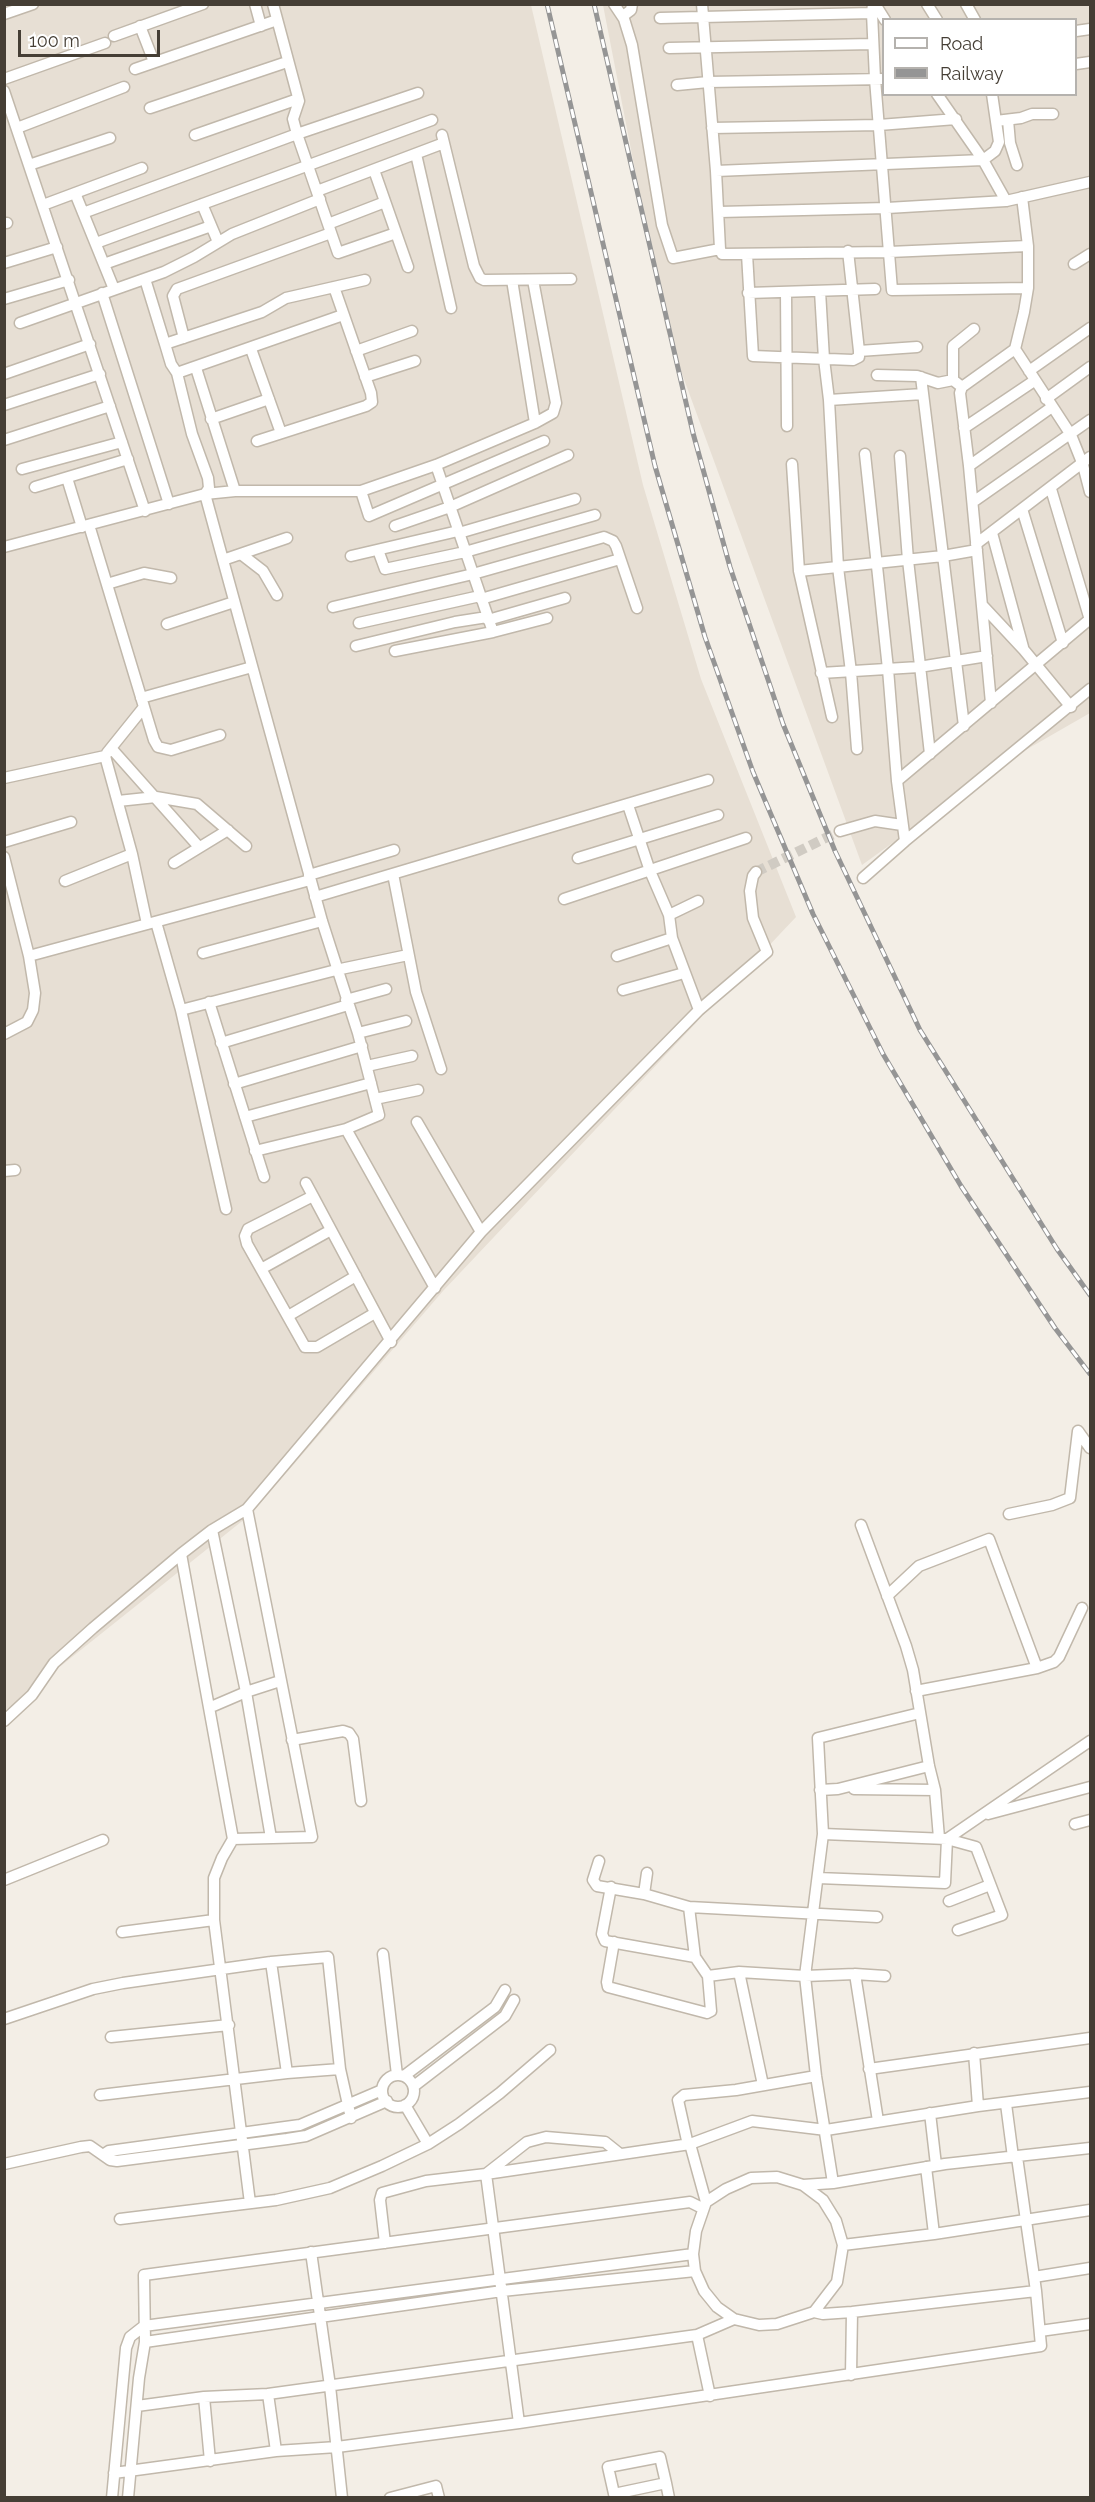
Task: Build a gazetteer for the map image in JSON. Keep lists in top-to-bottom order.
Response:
{
  "legend": ["Road", "Railway"],
  "scale_bar": "100 m"
}
